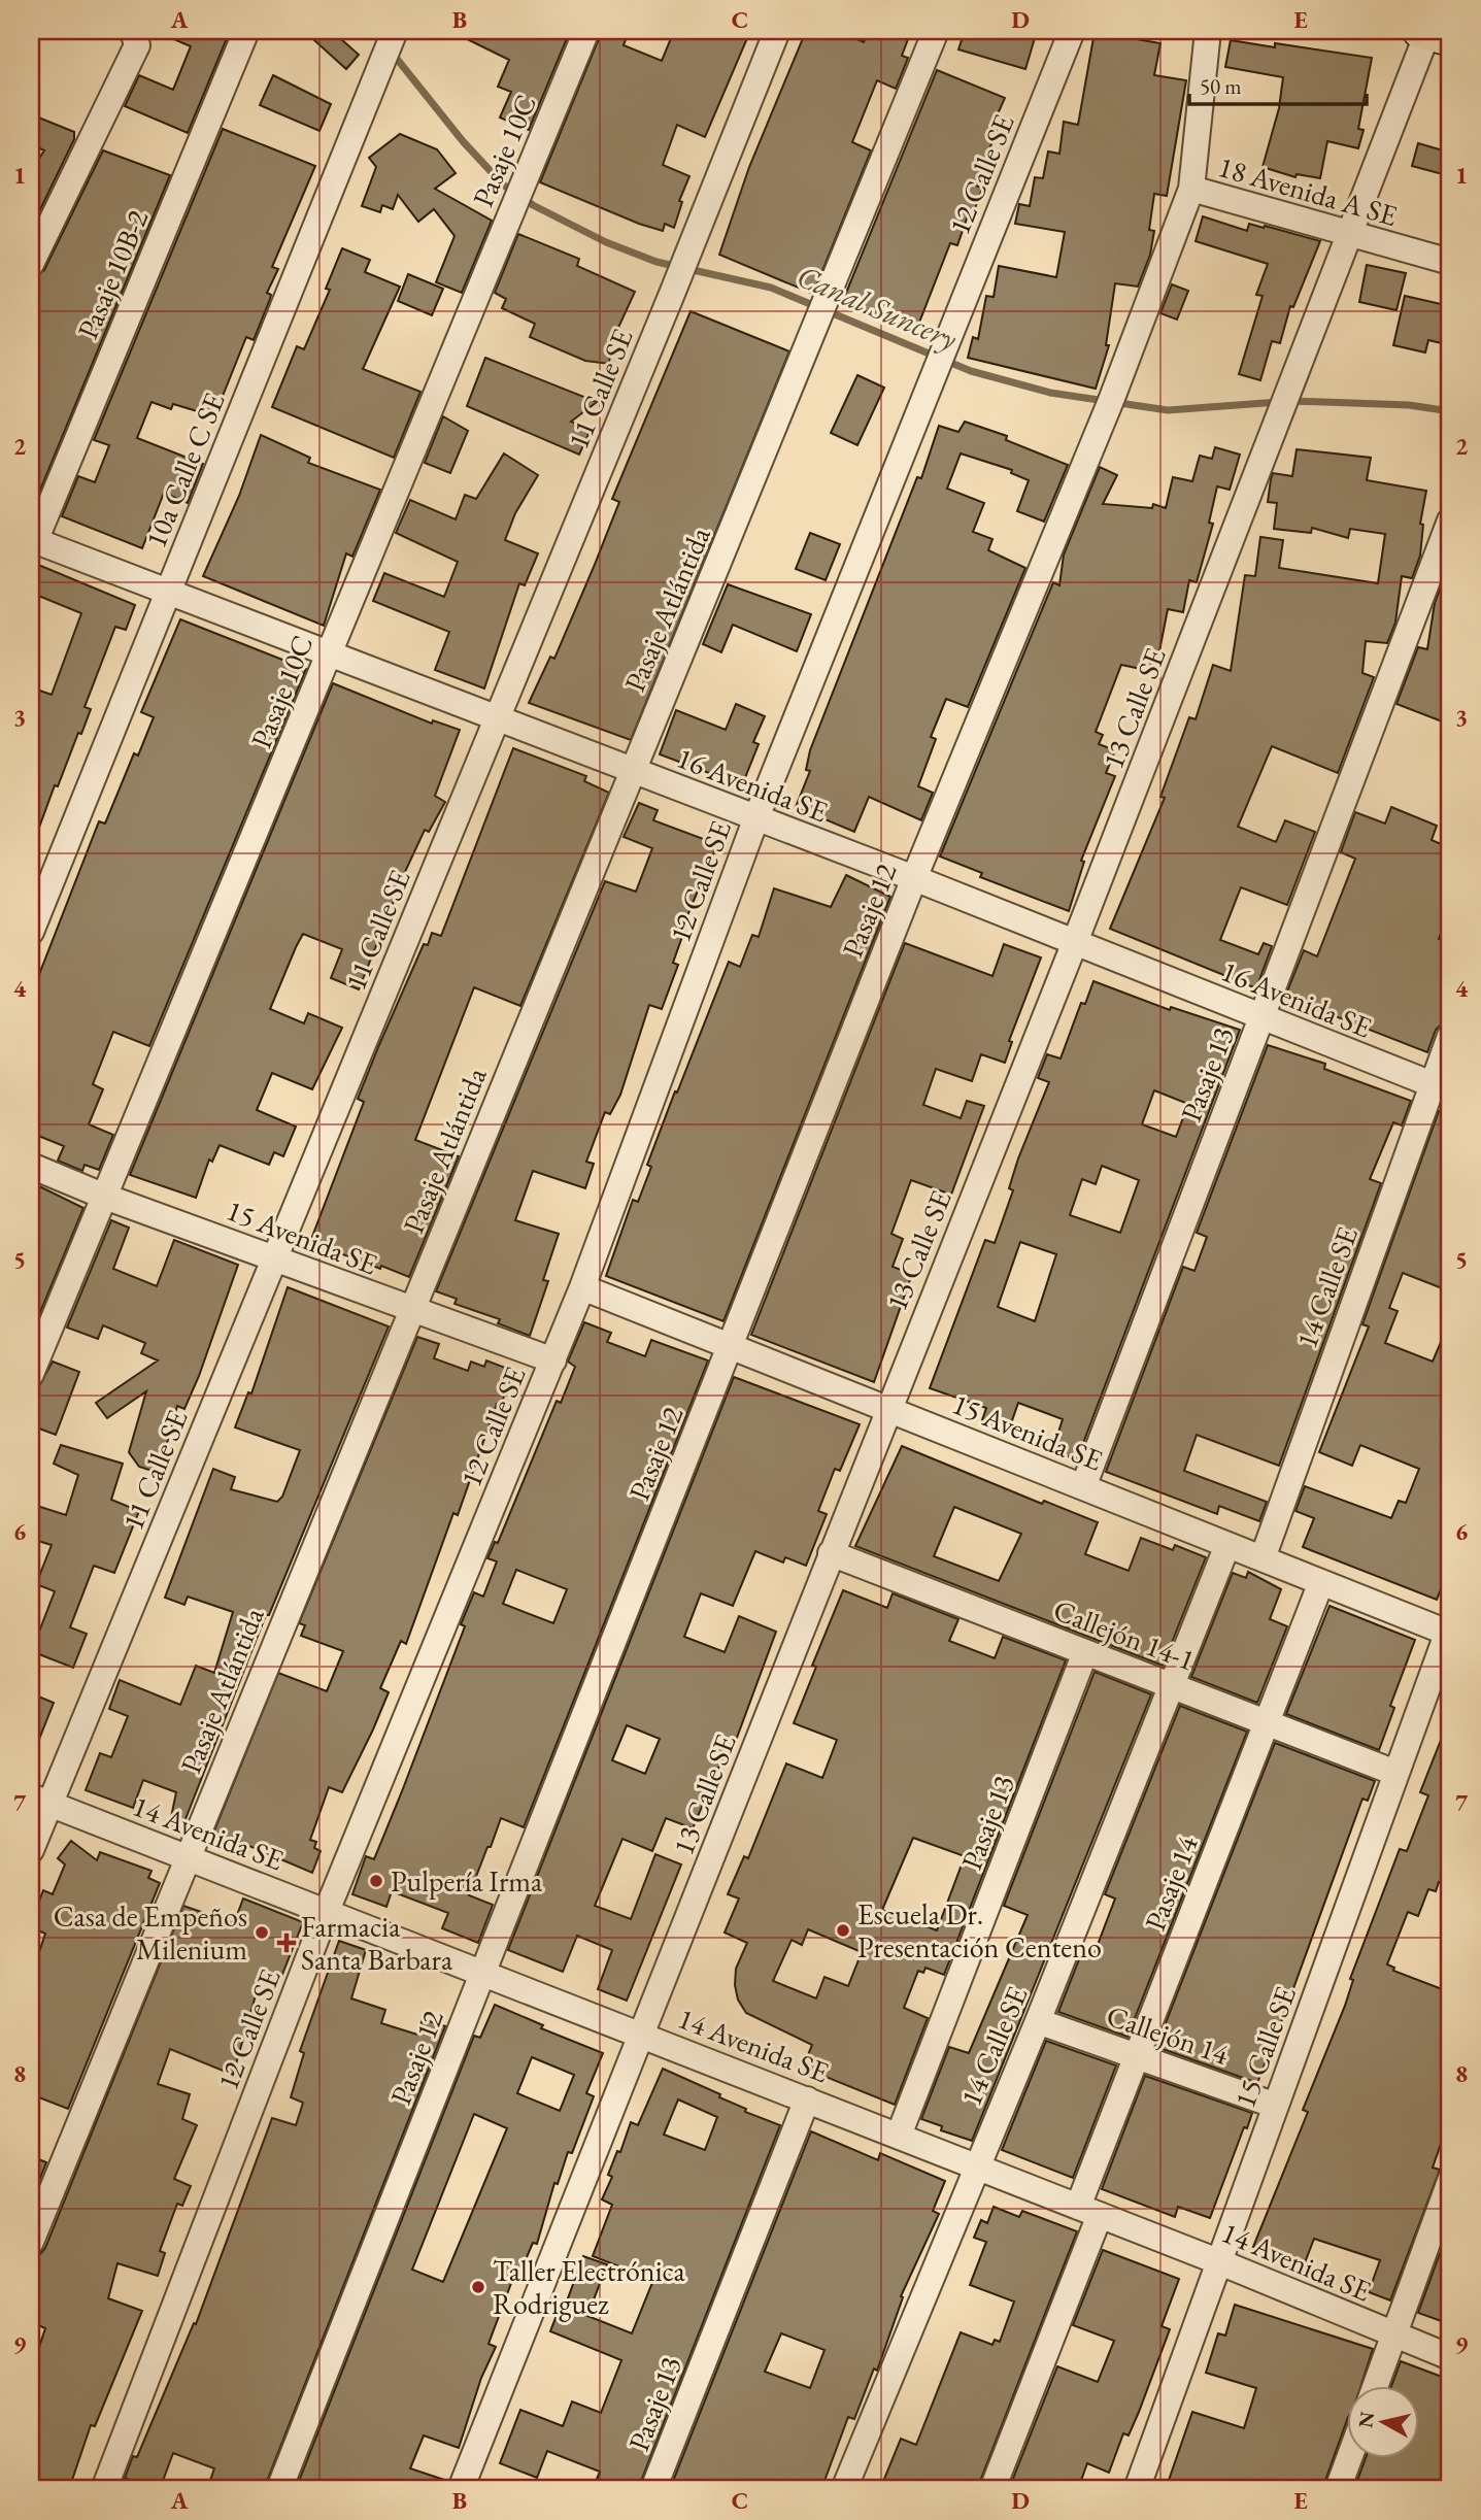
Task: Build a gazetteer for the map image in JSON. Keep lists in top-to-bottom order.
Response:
{
  "streets": {
    "street": [
      "Pasaje 10C",
      "12 Calle SE",
      "18 Avenida A SE",
      "Pasaje 10B-2",
      "11 Calle SE",
      "10a Calle C SE",
      "Pasaje Atlántida",
      "13 Calle SE",
      "16 Avenida SE",
      "Pasaje 12",
      "Pasaje 13",
      "15 Avenida SE",
      "14 Calle SE",
      "Callejón 14-1",
      "14 Avenida SE",
      "Pasaje 14",
      "Callejón 14",
      "15 Calle SE"
    ]
  },
  "crossings": [
    ["Pasaje 10C", "16 Avenida SE"],
    ["Pasaje 10C", "15 Avenida SE"],
    ["12 Calle SE", "16 Avenida SE"],
    ["12 Calle SE", "15 Avenida SE"],
    ["12 Calle SE", "14 Avenida SE"],
    ["18 Avenida A SE", "13 Calle SE"],
    ["18 Avenida A SE", "Pasaje 12"],
    ["Pasaje 10B-2", "16 Avenida SE"],
    ["11 Calle SE", "16 Avenida SE"],
    ["11 Calle SE", "15 Avenida SE"],
    ["11 Calle SE", "14 Avenida SE"],
    ["10a Calle C SE", "16 Avenida SE"],
    ["Pasaje Atlántida", "16 Avenida SE"],
    ["Pasaje Atlántida", "15 Avenida SE"],
    ["Pasaje Atlántida", "14 Avenida SE"],
    ["13 Calle SE", "16 Avenida SE"],
    ["13 Calle SE", "15 Avenida SE"],
    ["13 Calle SE", "Callejón 14-1"],
    ["13 Calle SE", "14 Avenida SE"],
    ["16 Avenida SE", "Pasaje 12"],
    ["16 Avenida SE", "Pasaje 13"],
    ["16 Avenida SE", "14 Calle SE"],
    ["Pasaje 12", "15 Avenida SE"],
    ["Pasaje 12", "14 Avenida SE"],
    ["Pasaje 13", "15 Avenida SE"],
    ["Pasaje 13", "Callejón 14-1"],
    ["Pasaje 13", "14 Avenida SE"],
    ["15 Avenida SE", "14 Calle SE"],
    ["15 Avenida SE", "Pasaje 14"],
    ["15 Avenida SE", "15 Calle SE"],
    ["14 Calle SE", "Callejón 14-1"],
    ["14 Calle SE", "14 Avenida SE"],
    ["14 Calle SE", "Callejón 14"],
    ["Callejón 14-1", "Pasaje 14"],
    ["Callejón 14-1", "15 Calle SE"],
    ["14 Avenida SE", "Pasaje 14"],
    ["14 Avenida SE", "15 Calle SE"],
    ["Pasaje 14", "Callejón 14"],
    ["Callejón 14", "15 Calle SE"]
  ],
  "water": ["Canal Suncery"],
  "places": {
    "other": [
      "Pulpería Irma",
      "Escuela Dr. Presentación Centeno",
      "Casa de Empeños Milenium",
      "Taller Electrónica Rodriguez"
    ],
    "health": ["Farmacia Santa Barbara"]
  },
  "scale_bar": "50 m",
  "north": "left",
  "grid": {
    "columns": [
      "A",
      "B",
      "C",
      "D",
      "E"
    ],
    "rows": [
      "1",
      "2",
      "3",
      "4",
      "5",
      "6",
      "7",
      "8",
      "9"
    ]
  }
}
